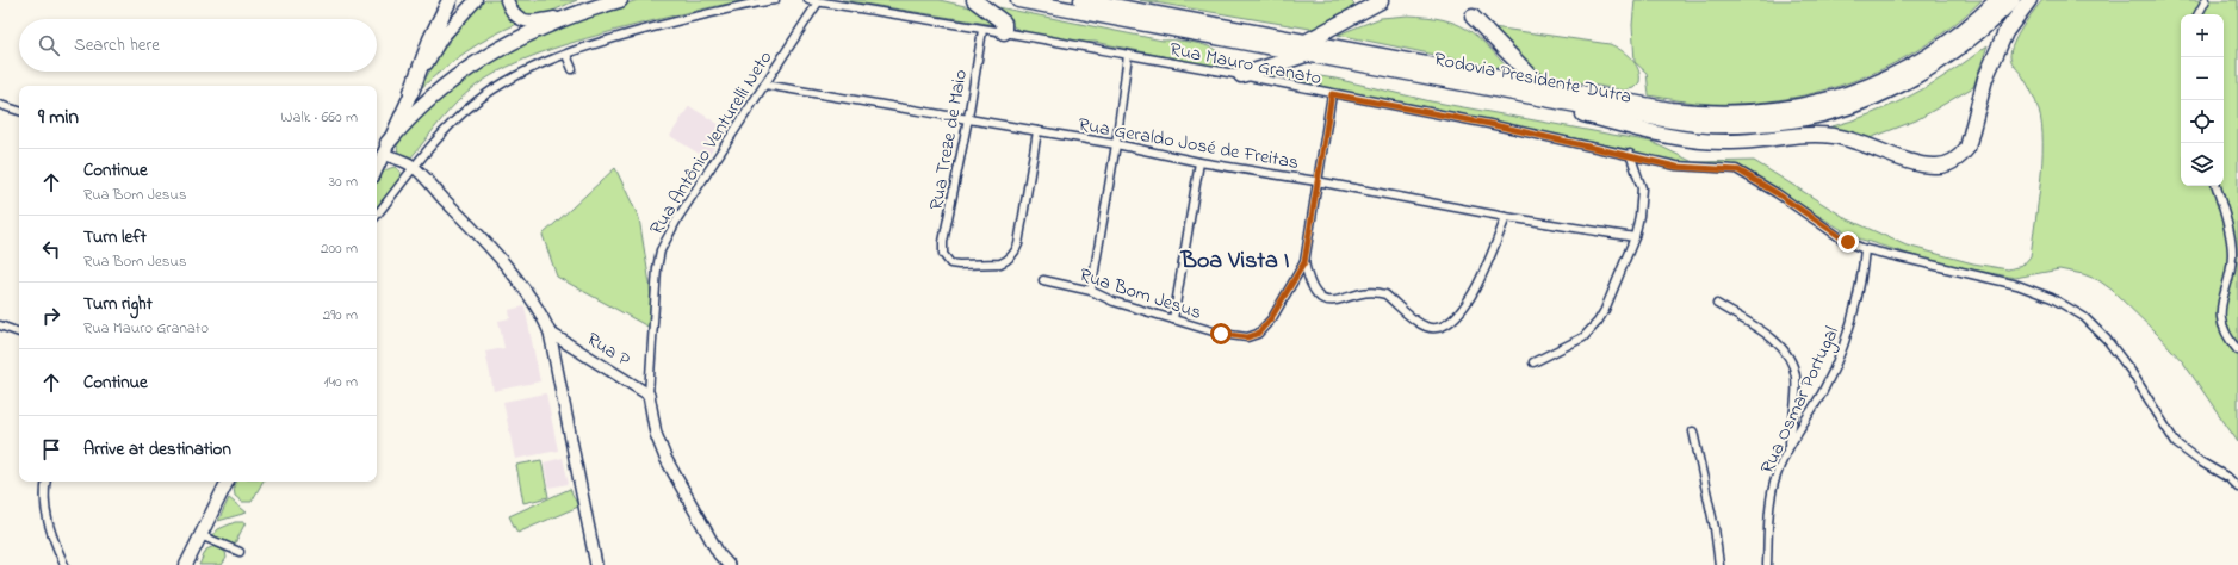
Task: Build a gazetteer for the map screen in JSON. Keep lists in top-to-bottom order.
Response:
{
  "streets": {
    "highway": ["Rodovia Presidente Dutra"],
    "street": [
      "Rua Mauro Granato",
      "Rua Treze de Maio",
      "Rua Antônio Venturelli Neto",
      "Rua Geraldo José de Freitas",
      "Rua Bom Jesus",
      "Rua P",
      "Rua Osmar Portugal"
    ]
  },
  "crossings": [
    ["Rua Mauro Granato", "Rua Treze de Maio"],
    ["Rua Mauro Granato", "Rua Antônio Venturelli Neto"],
    ["Rua Mauro Granato", "Rua Bom Jesus"],
    ["Rua Mauro Granato", "Rua Osmar Portugal"],
    ["Rua Treze de Maio", "Rua Geraldo José de Freitas"],
    ["Rua Antônio Venturelli Neto", "Rua Geraldo José de Freitas"],
    ["Rua Antônio Venturelli Neto", "Rua P"],
    ["Rua Geraldo José de Freitas", "Rua Bom Jesus"]
  ],
  "districts": ["Boa Vista I"],
  "page": {
    "map_buttons": ["+", "−"],
    "search": "Search here",
    "heading": ["9 min", "Walk · 660 m"],
    "list": [
      ["Continue", "Rua Bom Jesus", "30 m"],
      ["Turn left", "Rua Bom Jesus", "200 m"],
      ["Turn right", "Rua Mauro Granato", "290 m"],
      ["Continue", "140 m"],
      "Arrive at destination"
    ]
  }
}
